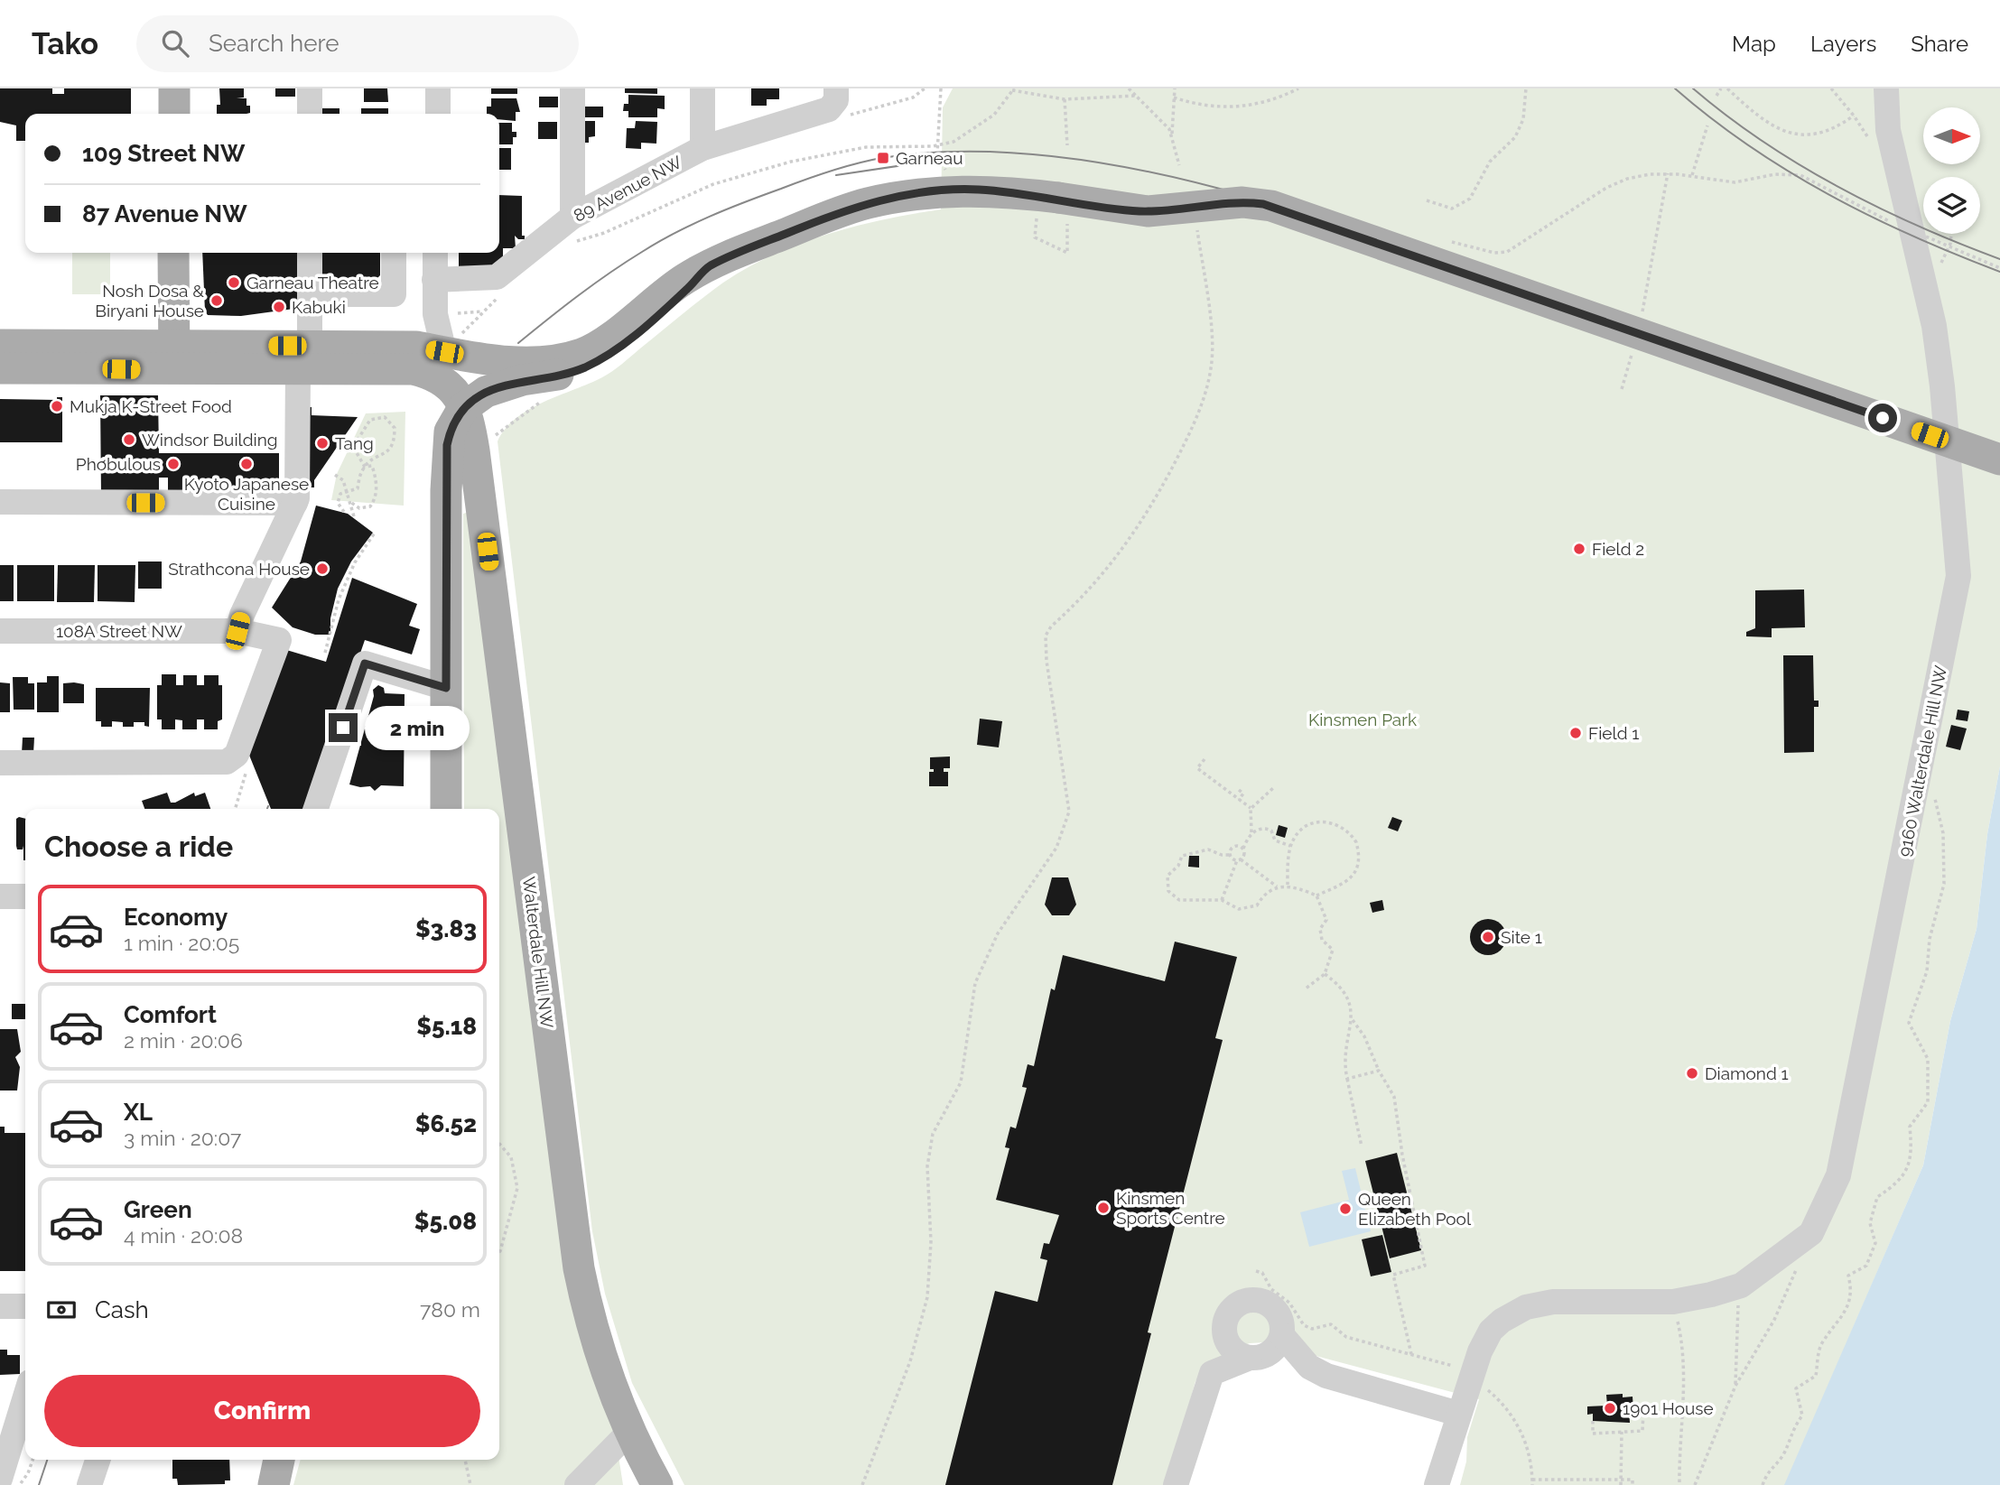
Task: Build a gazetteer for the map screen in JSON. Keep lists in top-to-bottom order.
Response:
{
  "streets": {
    "main road": ["Walterdale Hill NW"],
    "street": ["89 Avenue NW", "108A Street NW", "9160 Walterdale Hill NW"]
  },
  "parks": ["Kinsmen Park"],
  "places": {
    "transit": ["Garneau"],
    "other": [
      "Garneau Theatre",
      "Nosh Dosa & Biryani House",
      "Kabuki",
      "Mukja K-Street Food",
      "Windsor Building",
      "Tang",
      "Phơbulous",
      "Kyoto Japanese Cuisine",
      "Field 2",
      "Strathcona House",
      "Field 1",
      "Site 1",
      "Diamond 1",
      "Kinsmen Sports Centre",
      "Queen Elizabeth Pool",
      "1901 House"
    ]
  },
  "north": "right",
  "page": {
    "header": "Tako",
    "search": "Search here",
    "nav": ["Map", "Layers", "Share"],
    "banner": ["109 Street NW", "87 Avenue NW"],
    "bubble": "2 min",
    "heading": "Choose a ride",
    "list": [
      {
        "name": "Economy",
        "note": "1 min · 20:05",
        "value": "$3.83"
      },
      {
        "name": "Comfort",
        "note": "2 min · 20:06",
        "value": "$5.18"
      },
      {
        "name": "XL",
        "note": "3 min · 20:07",
        "value": "$6.52"
      },
      {
        "name": "Green",
        "note": "4 min · 20:08",
        "value": "$5.08"
      }
    ],
    "pay": ["Cash", "780 m"],
    "buttons": "Confirm"
  }
}
